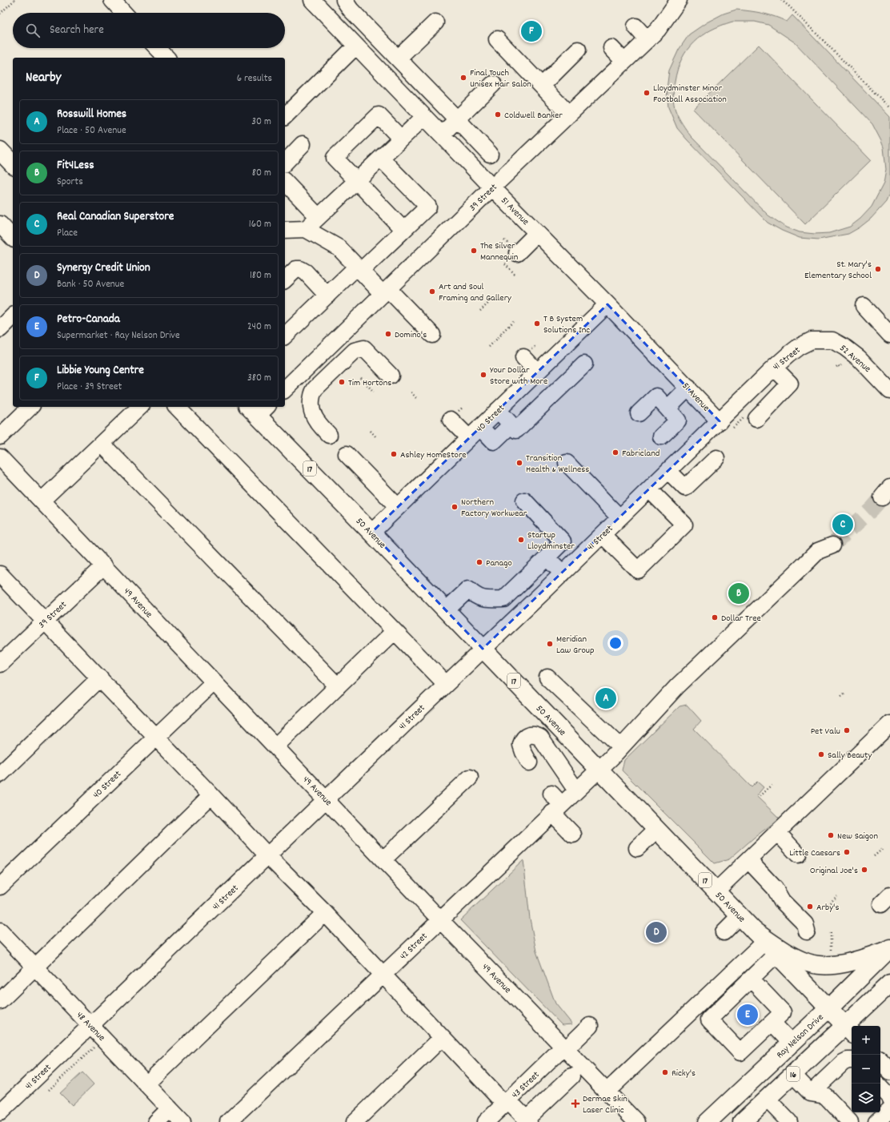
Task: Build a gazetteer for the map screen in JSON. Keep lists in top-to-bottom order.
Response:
{
  "streets": {
    "main road": [
      "17",
      "50 Avenue",
      "Ray Nelson Drive",
      "16"
    ],
    "street": [
      "39 Street",
      "51 Avenue",
      "41 Street",
      "52 Avenue",
      "40 Street",
      "49 Avenue",
      "42 Street",
      "48 Avenue",
      "43 Street"
    ]
  },
  "crossings": [
    ["39 Street", "51 Avenue"],
    ["39 Street", "49 Avenue"],
    ["51 Avenue", "41 Street"],
    ["51 Avenue", "40 Street"],
    ["41 Street", "52 Avenue"],
    ["41 Street", "50 Avenue"],
    ["41 Street", "49 Avenue"],
    ["41 Street", "48 Avenue"],
    ["40 Street", "50 Avenue"],
    ["40 Street", "49 Avenue"],
    ["50 Avenue", "42 Street"],
    ["50 Avenue", "Ray Nelson Drive"],
    ["50 Avenue", "16"],
    ["49 Avenue", "42 Street"],
    ["49 Avenue", "43 Street"]
  ],
  "places": {
    "other": [
      "Final Touch Unisex Hair Salon",
      "Lloydminster Minor Football Association",
      "Coldwell Banker",
      "The Silver Mannequin",
      "St. Mary's Elementary School",
      "Art and Soul Framing and Gallery",
      "T B System Solutions Inc",
      "Domino's",
      "Your Dollar Store with More",
      "Tim Hortons",
      "Fabricland",
      "Ashley HomeStore",
      "Transition Health & Wellness",
      "Northern Factory Workwear",
      "Startup Lloydminster",
      "Panago",
      "Dollar Tree",
      "Meridian Law Group",
      "Pet Valu",
      "Sally Beauty",
      "New Saigon",
      "Little Caesars",
      "Original Joe's",
      "Arby's",
      "Ricky's"
    ],
    "health": ["Dermae Skin Laser Clinic"]
  },
  "page": {
    "search": "Search here",
    "pins": [
      "F",
      "C",
      "B",
      "A",
      "D",
      "E"
    ],
    "heading": ["Nearby", "6 results"],
    "list": [
      {
        "mark": "A",
        "name": "Rosswill Homes",
        "note": "Place · 50 Avenue",
        "value": "30 m"
      },
      {
        "mark": "B",
        "name": "Fit4Less",
        "note": "Sports",
        "value": "80 m"
      },
      {
        "mark": "C",
        "name": "Real Canadian Superstore",
        "note": "Place",
        "value": "160 m"
      },
      {
        "mark": "D",
        "name": "Synergy Credit Union",
        "note": "Bank · 50 Avenue",
        "value": "180 m"
      },
      {
        "mark": "E",
        "name": "Petro-Canada",
        "note": "Supermarket · Ray Nelson Drive",
        "value": "240 m"
      },
      {
        "mark": "F",
        "name": "Libbie Young Centre",
        "note": "Place · 39 Street",
        "value": "380 m"
      }
    ],
    "map_buttons": ["+", "−"]
  }
}
